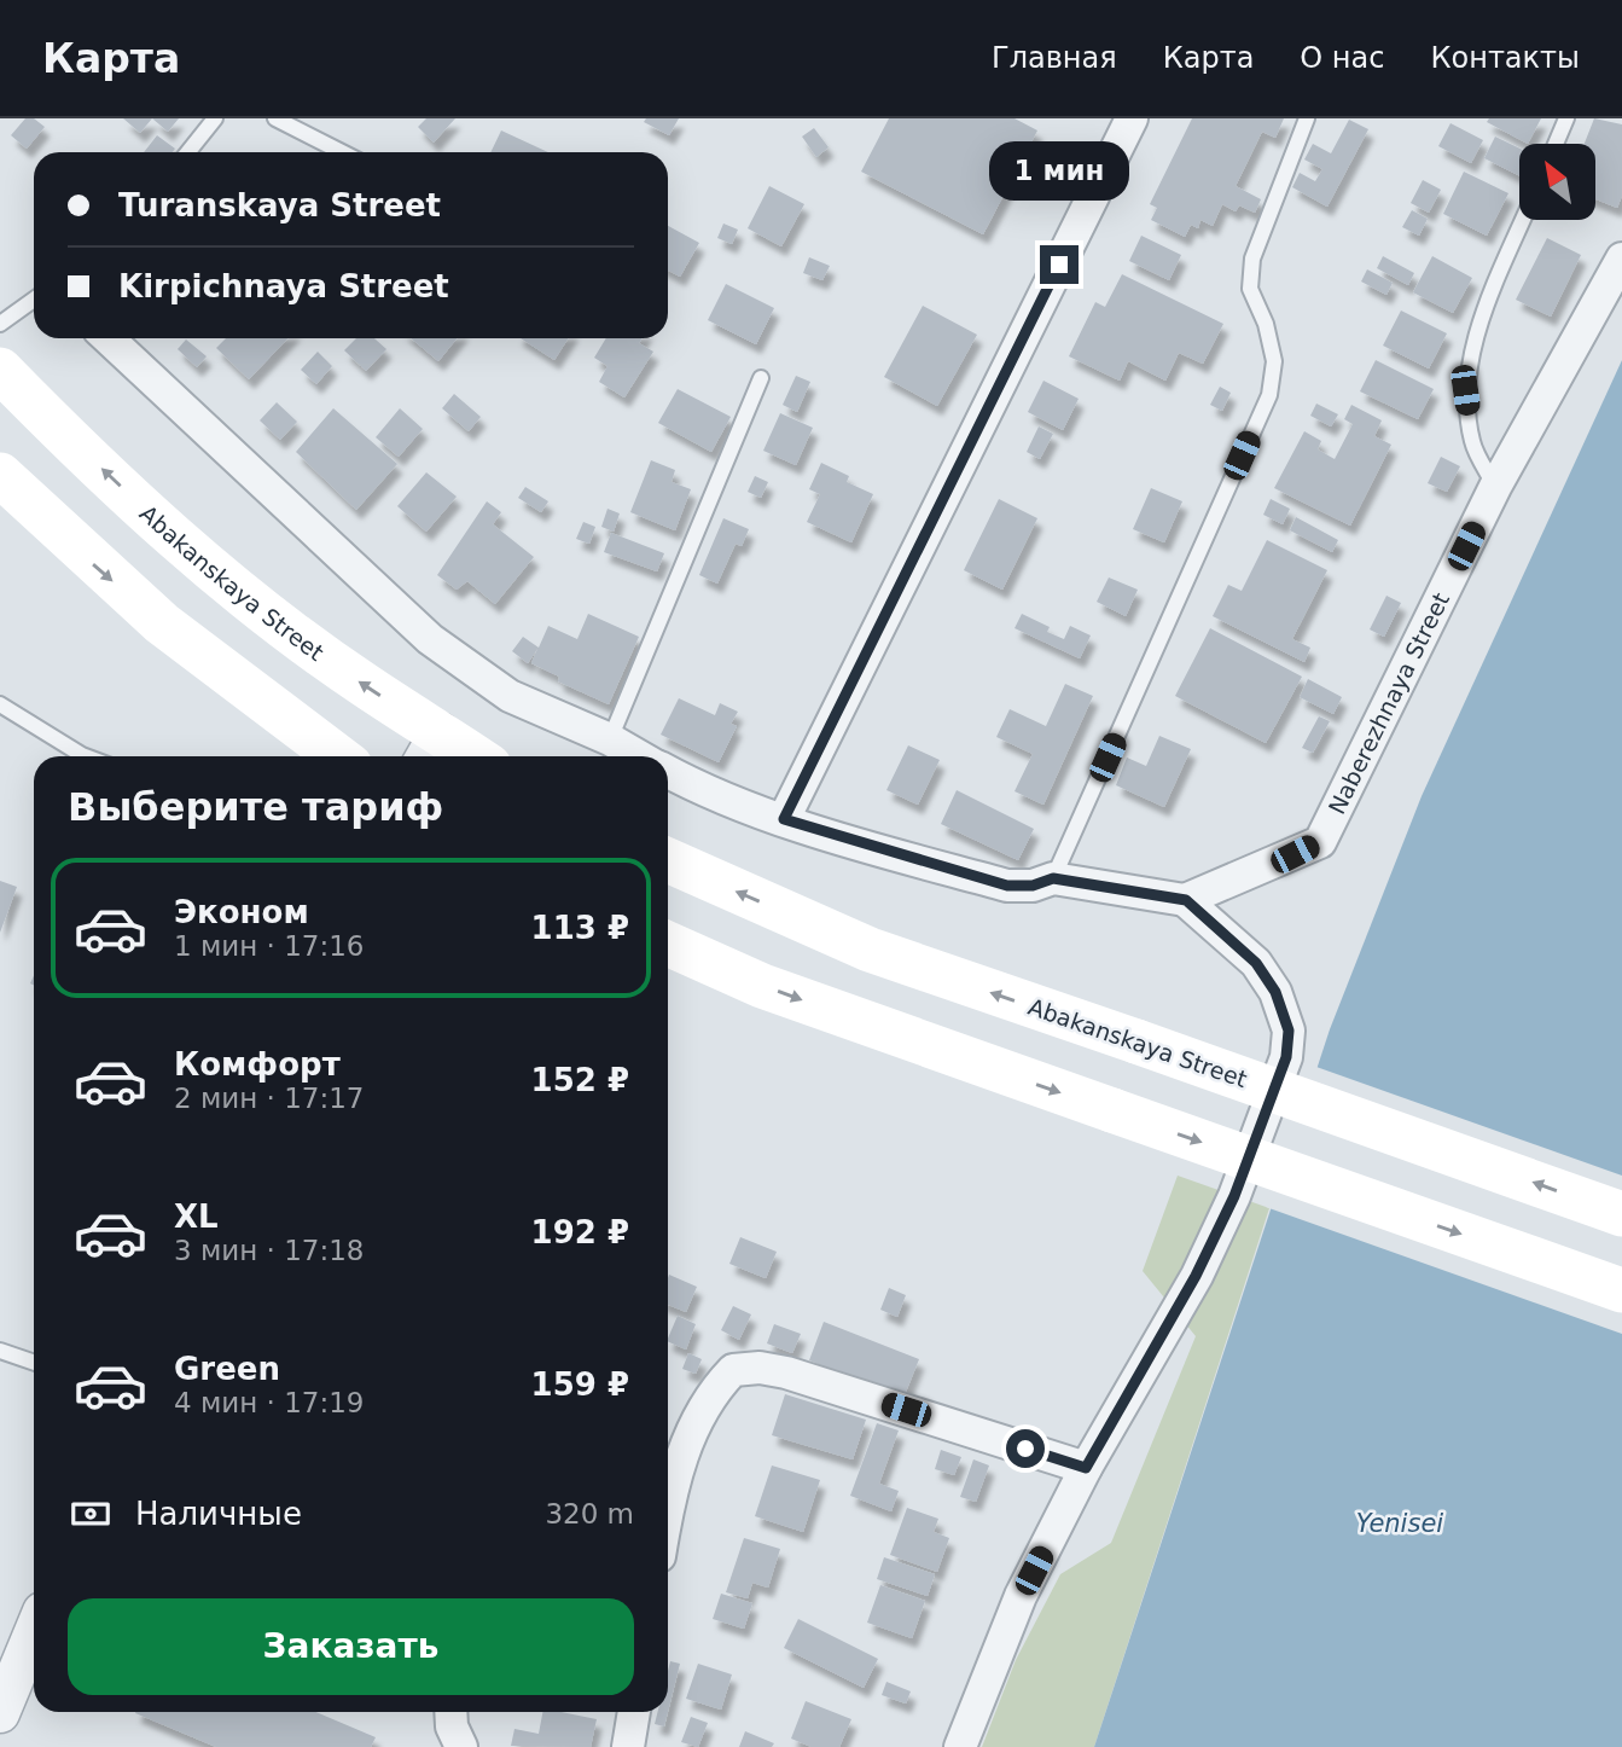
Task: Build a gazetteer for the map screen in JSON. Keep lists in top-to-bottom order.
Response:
{
  "streets": {
    "main road": ["Abakanskaya Street"],
    "street": ["Naberezhnaya Street"]
  },
  "water": ["Yenisei"],
  "north": "top left",
  "page": {
    "header": "Карта",
    "nav": [
      "Главная",
      "Карта",
      "О нас",
      "Контакты"
    ],
    "bubble": "1 мин",
    "banner": ["Turanskaya Street", "Kirpichnaya Street"],
    "heading": "Выберите тариф",
    "list": [
      {
        "name": "Эконом",
        "note": "1 мин · 17:16",
        "value": "113 ₽"
      },
      {
        "name": "Комфорт",
        "note": "2 мин · 17:17",
        "value": "152 ₽"
      },
      {
        "name": "XL",
        "note": "3 мин · 17:18",
        "value": "192 ₽"
      },
      {
        "name": "Green",
        "note": "4 мин · 17:19",
        "value": "159 ₽"
      }
    ],
    "pay": ["Наличные", "320 m"],
    "buttons": "Заказать"
  }
}
